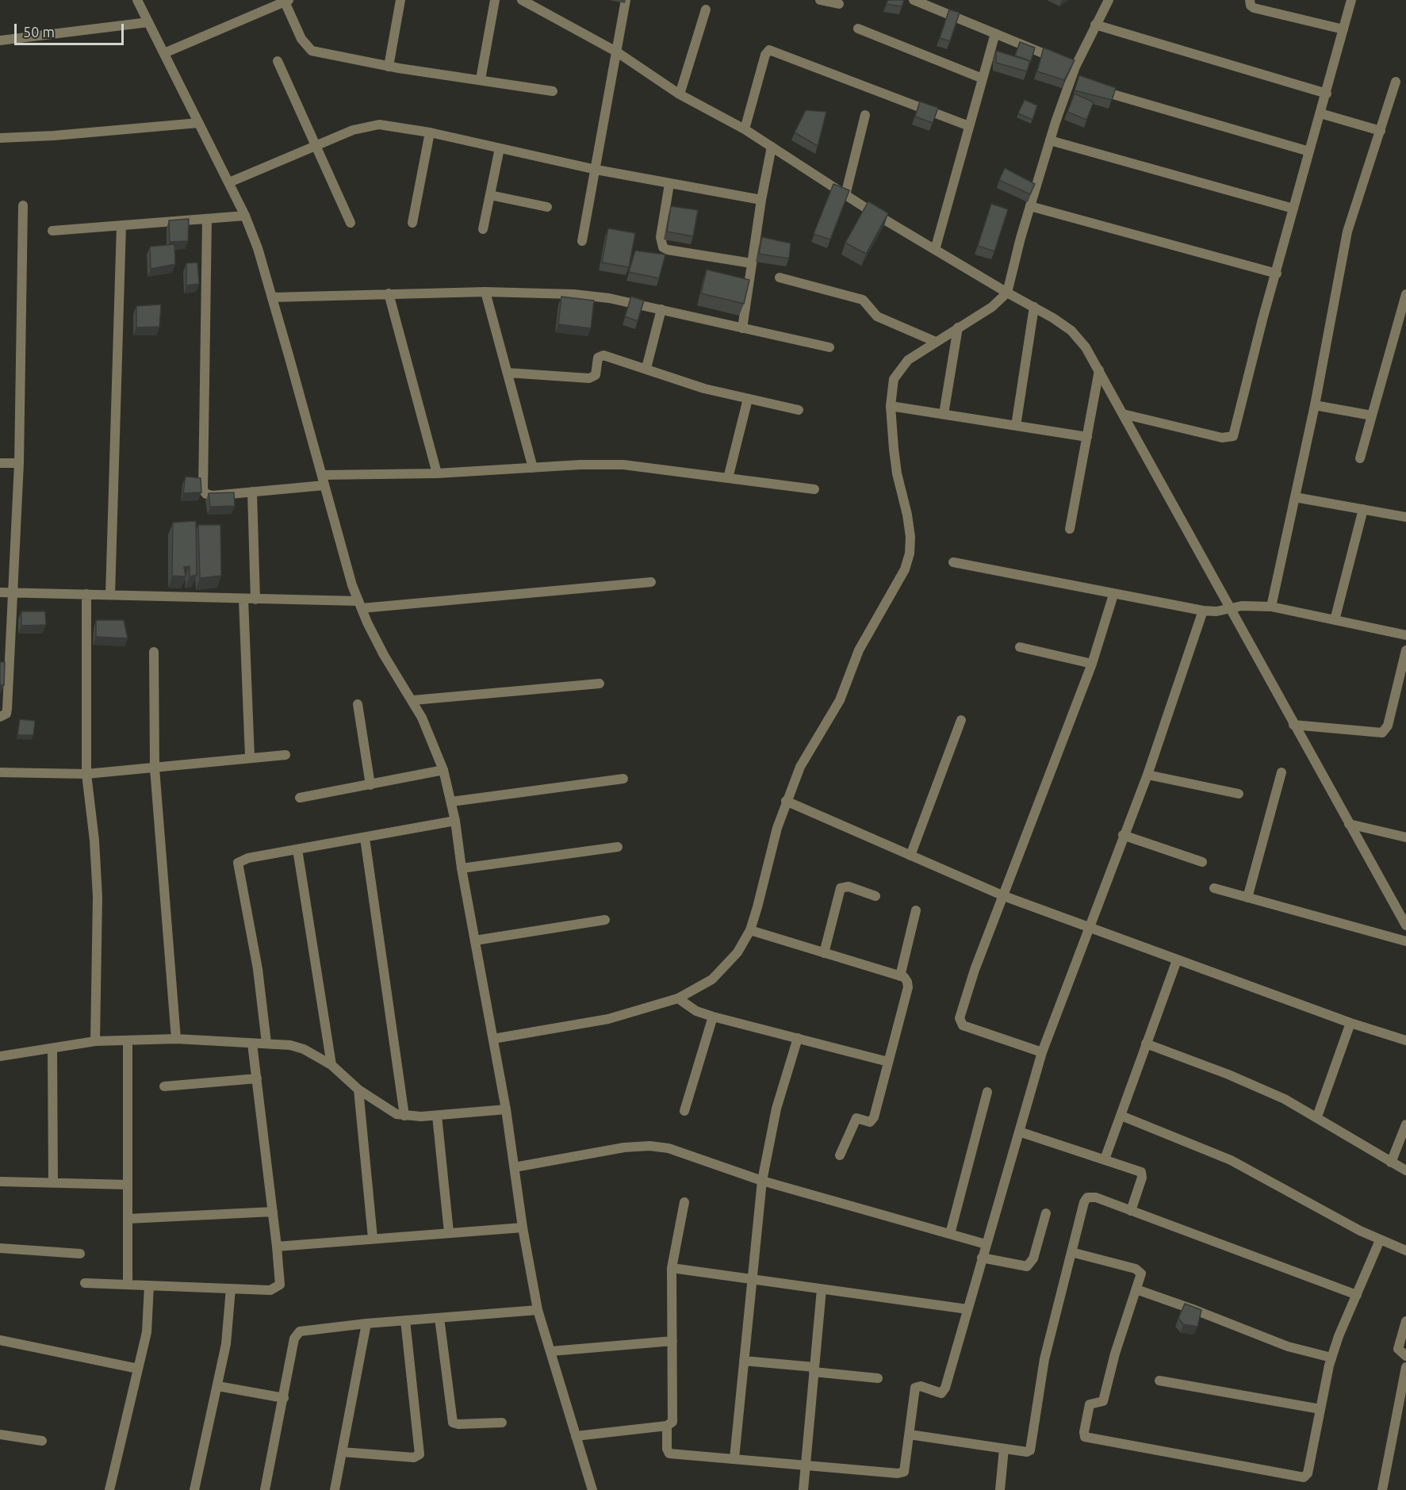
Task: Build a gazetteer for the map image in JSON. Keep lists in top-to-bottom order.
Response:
{
  "scale_bar": "50 m"
}
